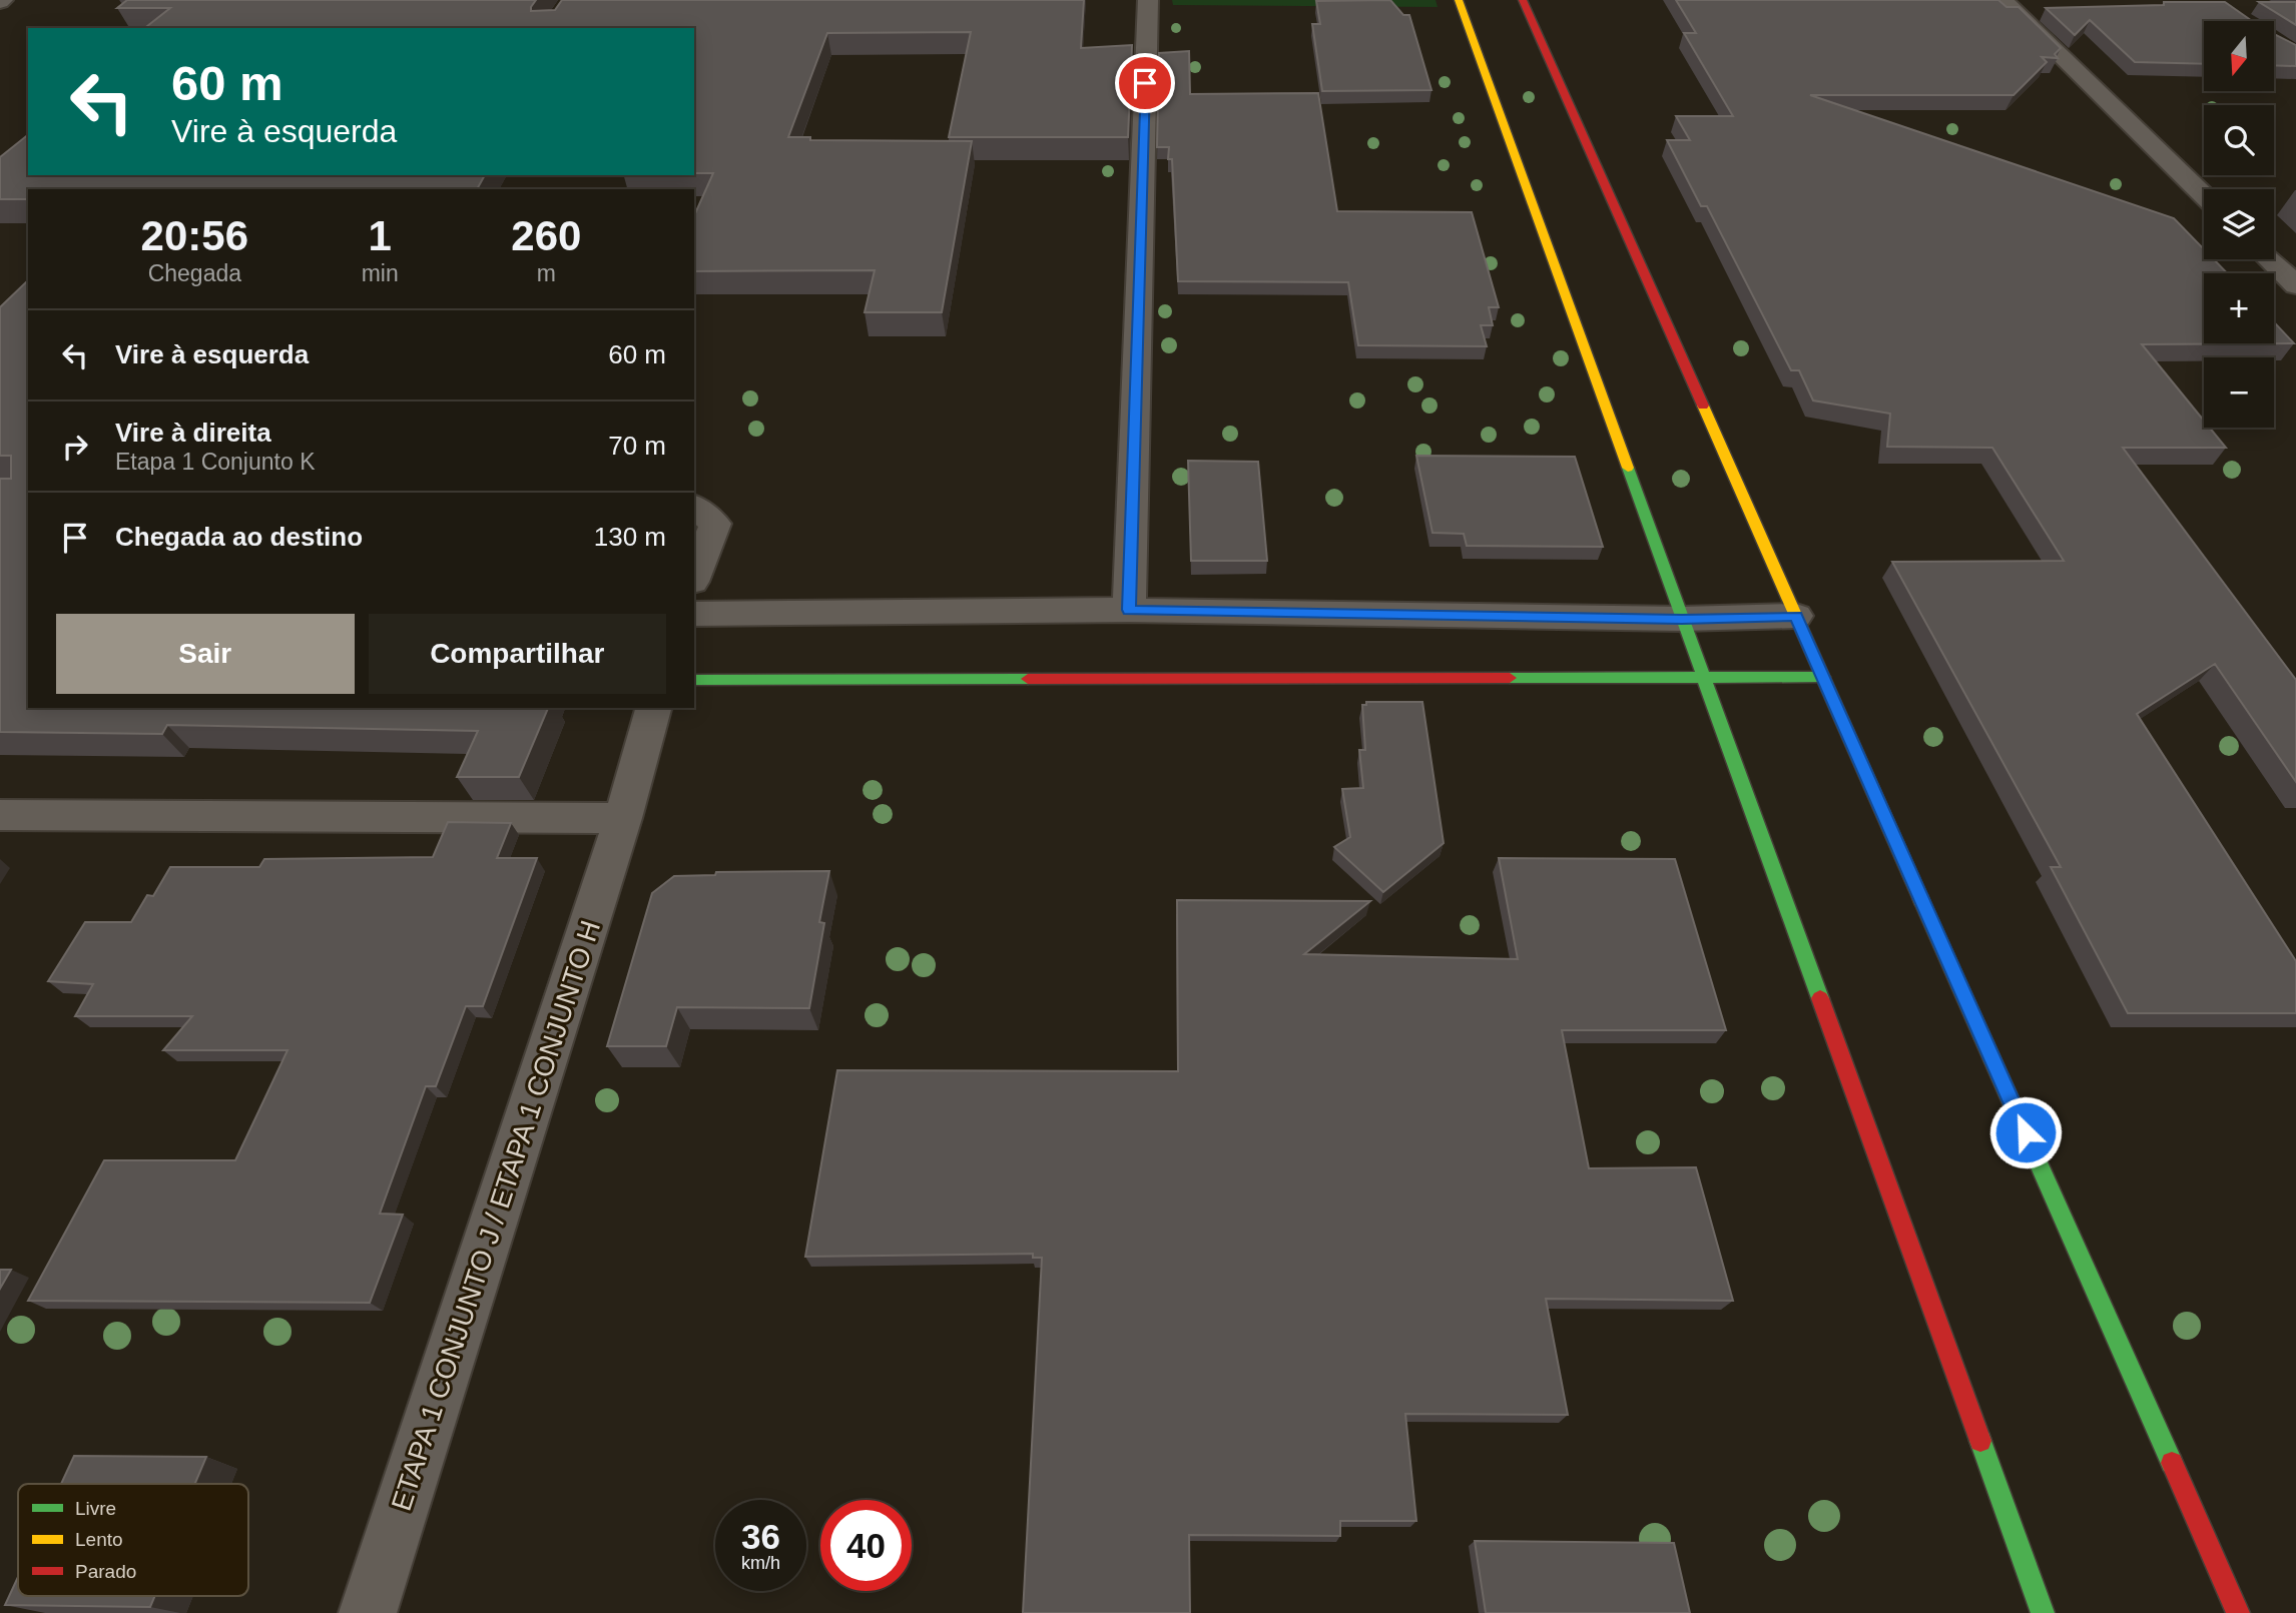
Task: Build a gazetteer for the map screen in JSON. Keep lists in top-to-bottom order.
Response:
{
  "streets": {
    "street": ["ETAPA 1 CONJUNTO J / ETAPA 1 CONJUNTO H"]
  },
  "legend": ["Livre", "Lento", "Parado"],
  "north": "bottom",
  "page": {
    "map_buttons": ["+", "−"],
    "turn": ["60 m", "Vire à esquerda"],
    "eta": [
      "20:56",
      "Chegada",
      "1",
      "min",
      "260",
      "m"
    ],
    "list": [
      {
        "name": "Vire à esquerda",
        "value": "60 m"
      },
      {
        "name": "Vire à direita",
        "note": "Etapa 1 Conjunto K",
        "value": "70 m"
      },
      {
        "name": "Chegada ao destino",
        "value": "130 m"
      }
    ],
    "buttons": ["Sair", "Compartilhar"],
    "speed": "36 km/h",
    "limit": "40"
  }
}
